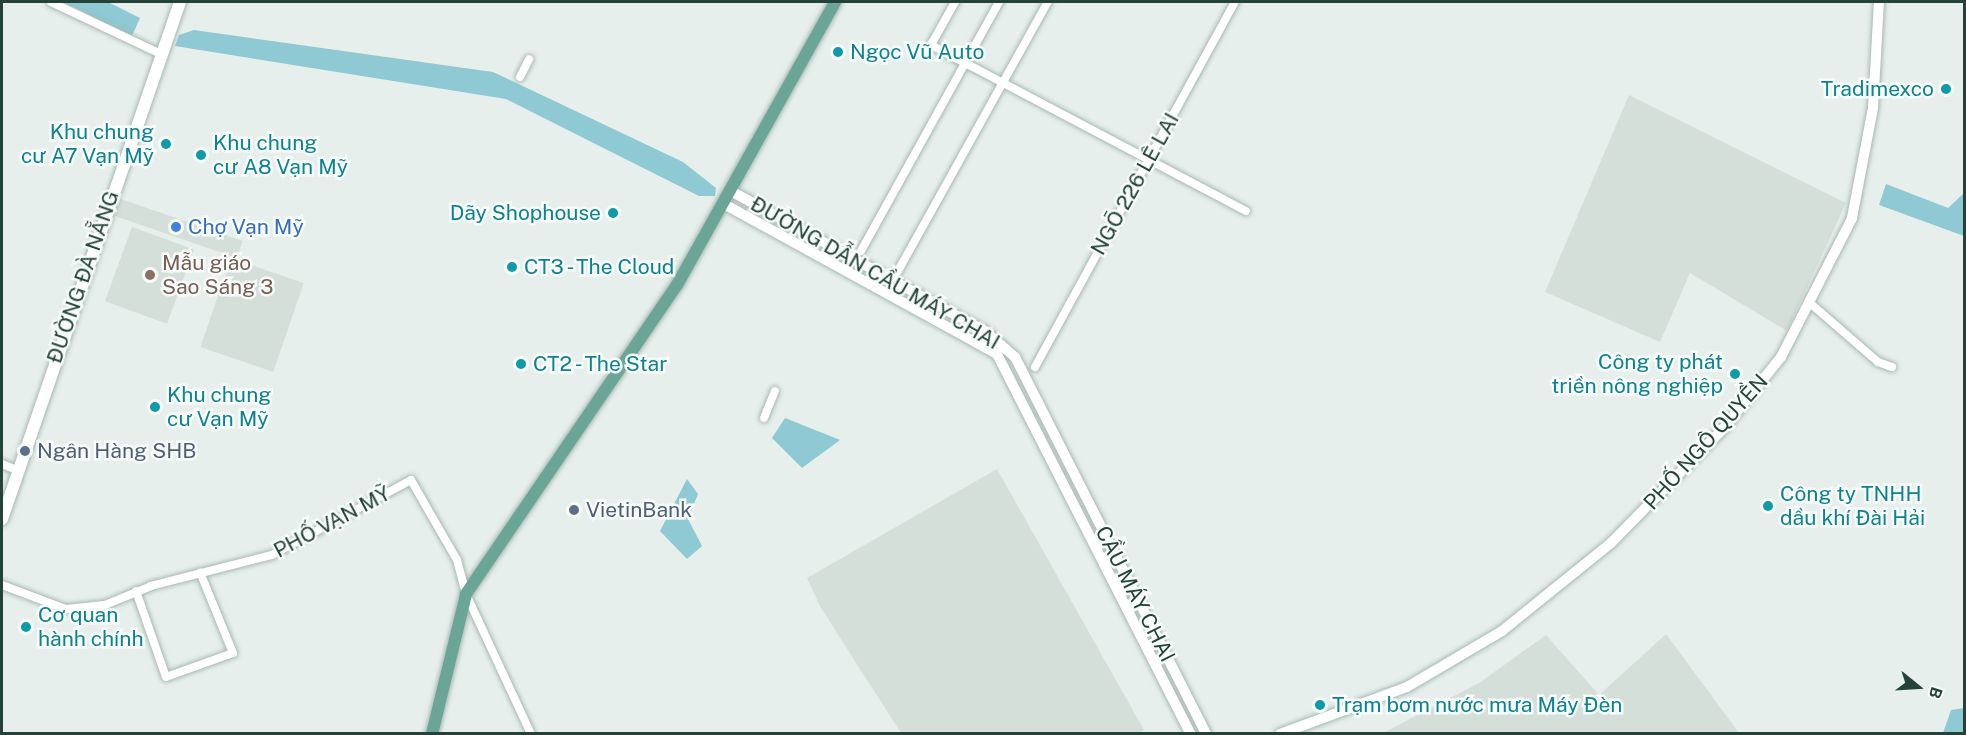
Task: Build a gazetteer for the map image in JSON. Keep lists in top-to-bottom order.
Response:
{
  "streets": {
    "main road": ["ĐƯỜNG ĐÀ NẴNG"],
    "street": [
      "NGÕ 226 LÊ LAI",
      "ĐƯỜNG DẪN CẦU MÁY CHAI",
      "PHỐ NGÔ QUYỀN",
      "PHỐ VẠN MỸ",
      "CẦU MÁY CHAI"
    ]
  },
  "crossings": [
    ["ĐƯỜNG DẪN CẦU MÁY CHAI", "CẦU MÁY CHAI"]
  ],
  "places": [
    "Ngọc Vũ Auto",
    "Tradimexco",
    "Khu chung cư A7 Vạn Mỹ",
    "Khu chung cư A8 Vạn Mỹ",
    "Dãy Shophouse",
    "Chợ Vạn Mỹ",
    "CT3 - The Cloud",
    "Mẫu giáo Sao Sáng 3",
    "CT2 - The Star",
    "Công ty phát triền nông nghiệp",
    "Khu chung cư Vạn Mỹ",
    "Ngân Hàng SHB",
    "Công ty TNHH dầu khí Đài Hải",
    "VietinBank",
    "Cơ quan hành chính",
    "Trạm bơm nước mưa Máy Đèn"
  ],
  "north": "right"
}
